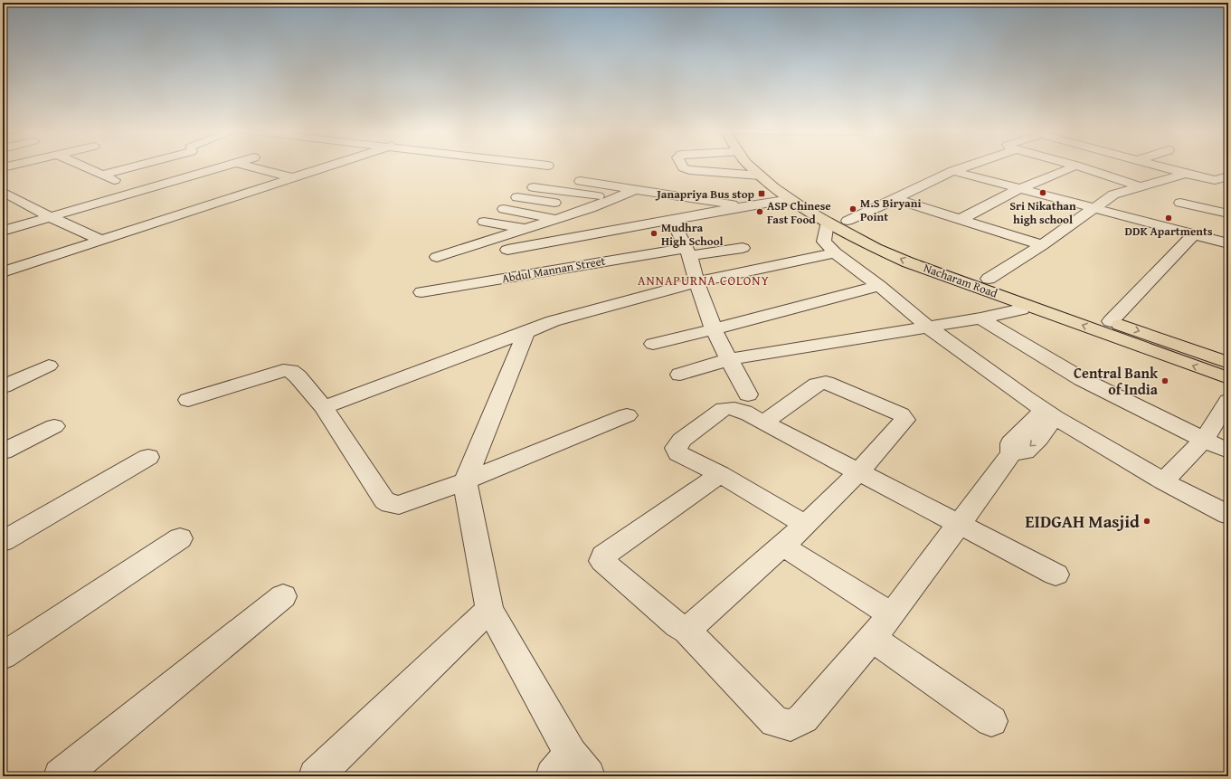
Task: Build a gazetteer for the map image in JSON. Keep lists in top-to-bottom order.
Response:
{
  "streets": {
    "main road": ["Nacharam Road"],
    "street": ["Abdul Mannan Street"]
  },
  "districts": ["ANNAPURNA COLONY"],
  "places": {
    "other": [
      "Sri Nikathan high school",
      "M.S Biryani Point",
      "ASP Chinese Fast Food",
      "DDK Apartments",
      "Mudhra High School",
      "Central Bank of India",
      "EIDGAH Masjid"
    ],
    "transit": ["Janapriya Bus stop"]
  }
}
